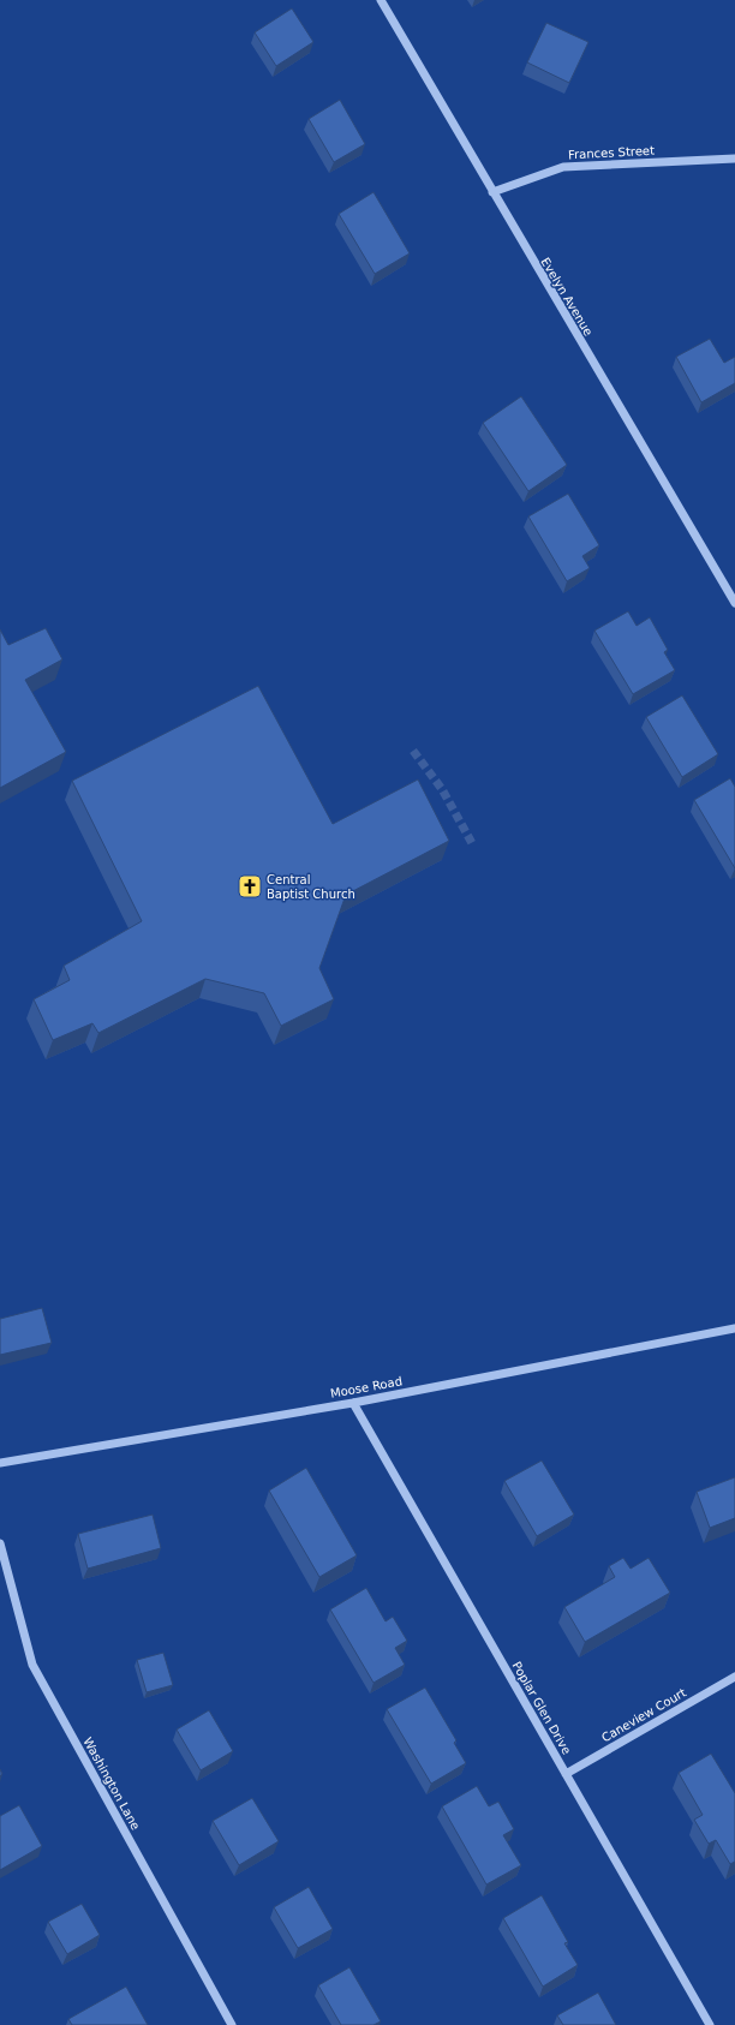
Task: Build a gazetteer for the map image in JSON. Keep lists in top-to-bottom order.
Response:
{
  "streets": {
    "street": [
      "Frances Street",
      "Evelyn Avenue",
      "Moose Road",
      "Poplar Glen Drive",
      "Caneview Court",
      "Washington Lane"
    ]
  },
  "crossings": [
    ["Frances Street", "Evelyn Avenue"],
    ["Moose Road", "Poplar Glen Drive"],
    ["Poplar Glen Drive", "Caneview Court"]
  ],
  "places": {
    "church": ["Central Baptist Church"]
  }
}
